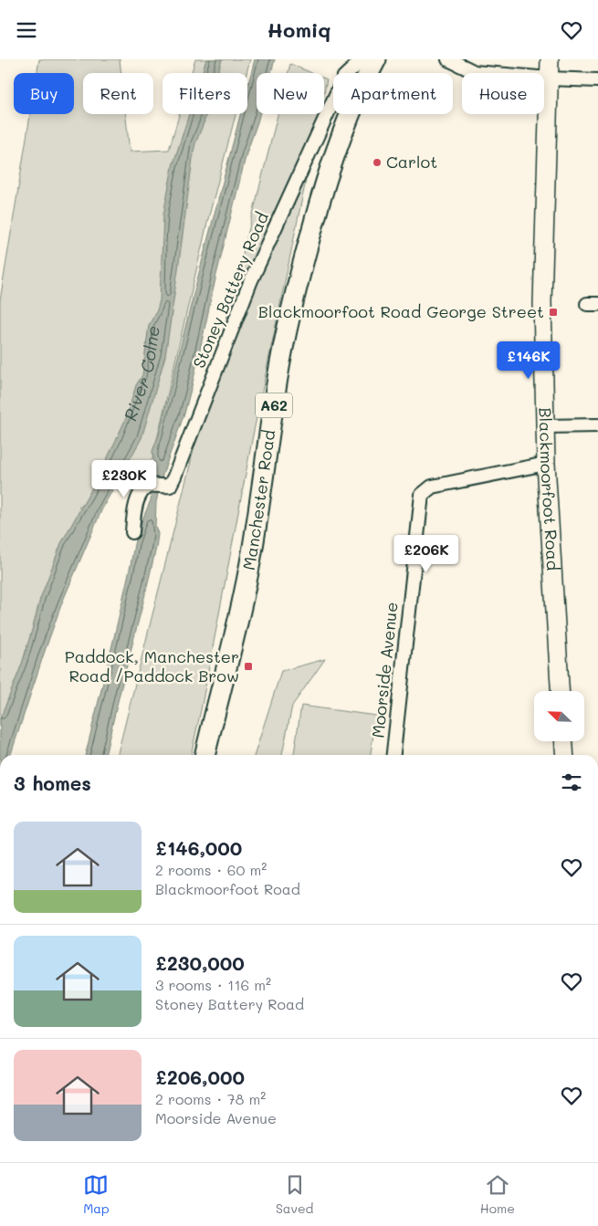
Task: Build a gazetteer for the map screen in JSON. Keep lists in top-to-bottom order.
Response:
{
  "streets": {
    "main road": ["A62", "Manchester Road"],
    "street": ["Stoney Battery Road", "Blackmoorfoot Road", "Moorside Avenue"]
  },
  "crossings": [
    ["Stoney Battery Road", "Manchester Road"],
    ["Blackmoorfoot Road", "Moorside Avenue"]
  ],
  "water": ["River Colne"],
  "places": {
    "other": ["Carlot"],
    "transit": ["Blackmoorfoot Road George Street", "Paddock, Manchester Road /Paddock Brow"]
  },
  "north": "top left",
  "page": {
    "header": "Homiq",
    "chip": [
      "Buy",
      "Rent",
      "Filters",
      "New",
      "Apartment",
      "House"
    ],
    "price": ["£146K", "£230K", "£206K"],
    "heading": "3 homes",
    "list": [
      {
        "name": "£146,000",
        "note": "2 rooms · 60 m² · Blackmoorfoot Road"
      },
      {
        "name": "£230,000",
        "note": "3 rooms · 116 m² · Stoney Battery Road"
      },
      {
        "name": "£206,000",
        "note": "2 rooms · 78 m² · Moorside Avenue"
      }
    ],
    "tabs": ["Map", "Saved", "Home"]
  }
}
